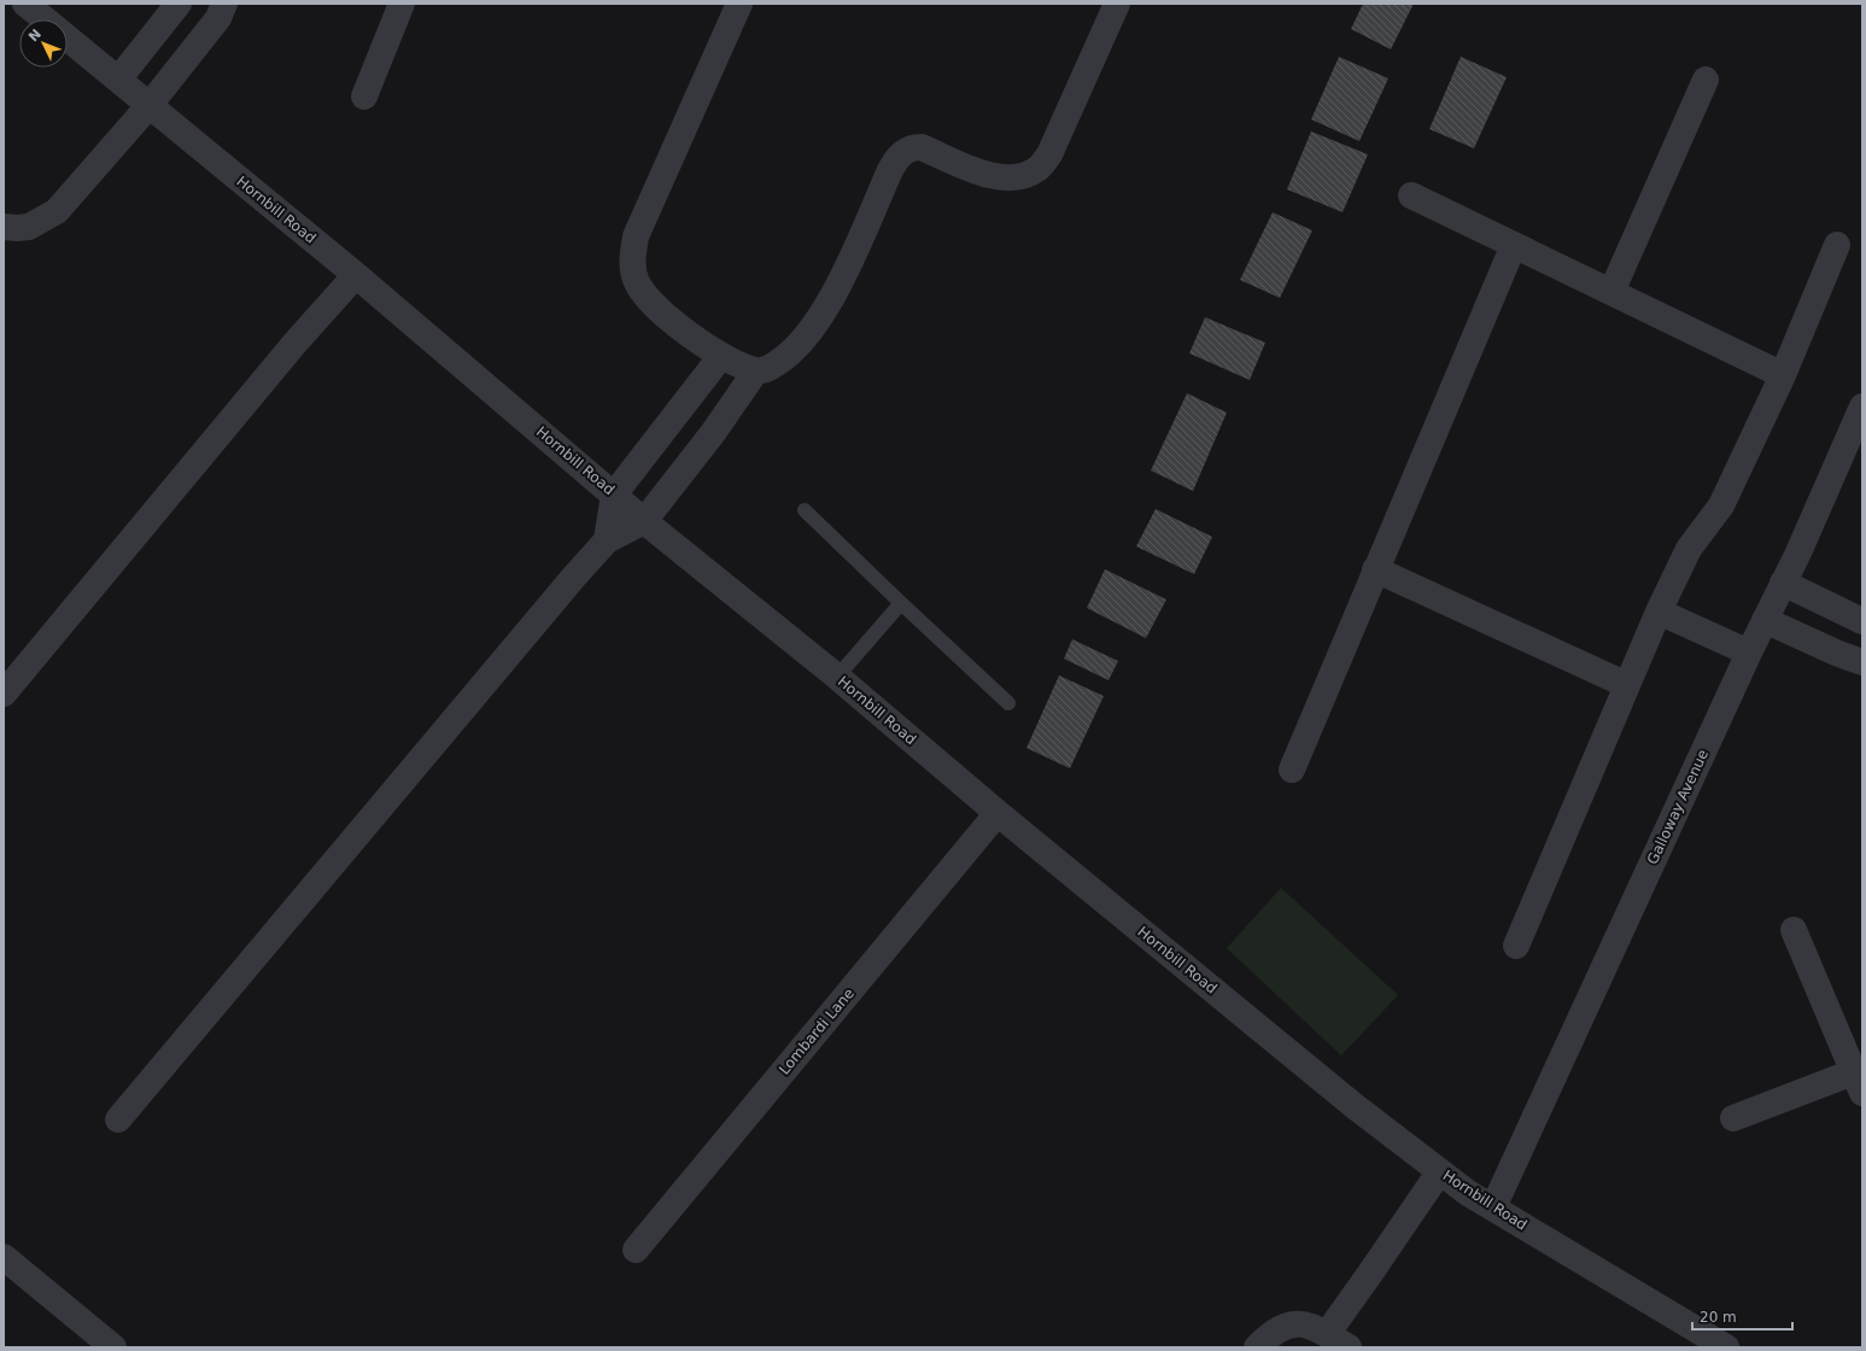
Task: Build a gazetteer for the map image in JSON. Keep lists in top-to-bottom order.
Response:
{
  "streets": {
    "street": ["Hornbill Road", "Galloway Avenue", "Lombardi Lane"]
  },
  "crossings": [
    ["Hornbill Road", "Galloway Avenue"],
    ["Hornbill Road", "Lombardi Lane"]
  ],
  "scale_bar": "20 m",
  "north": "top left"
}
